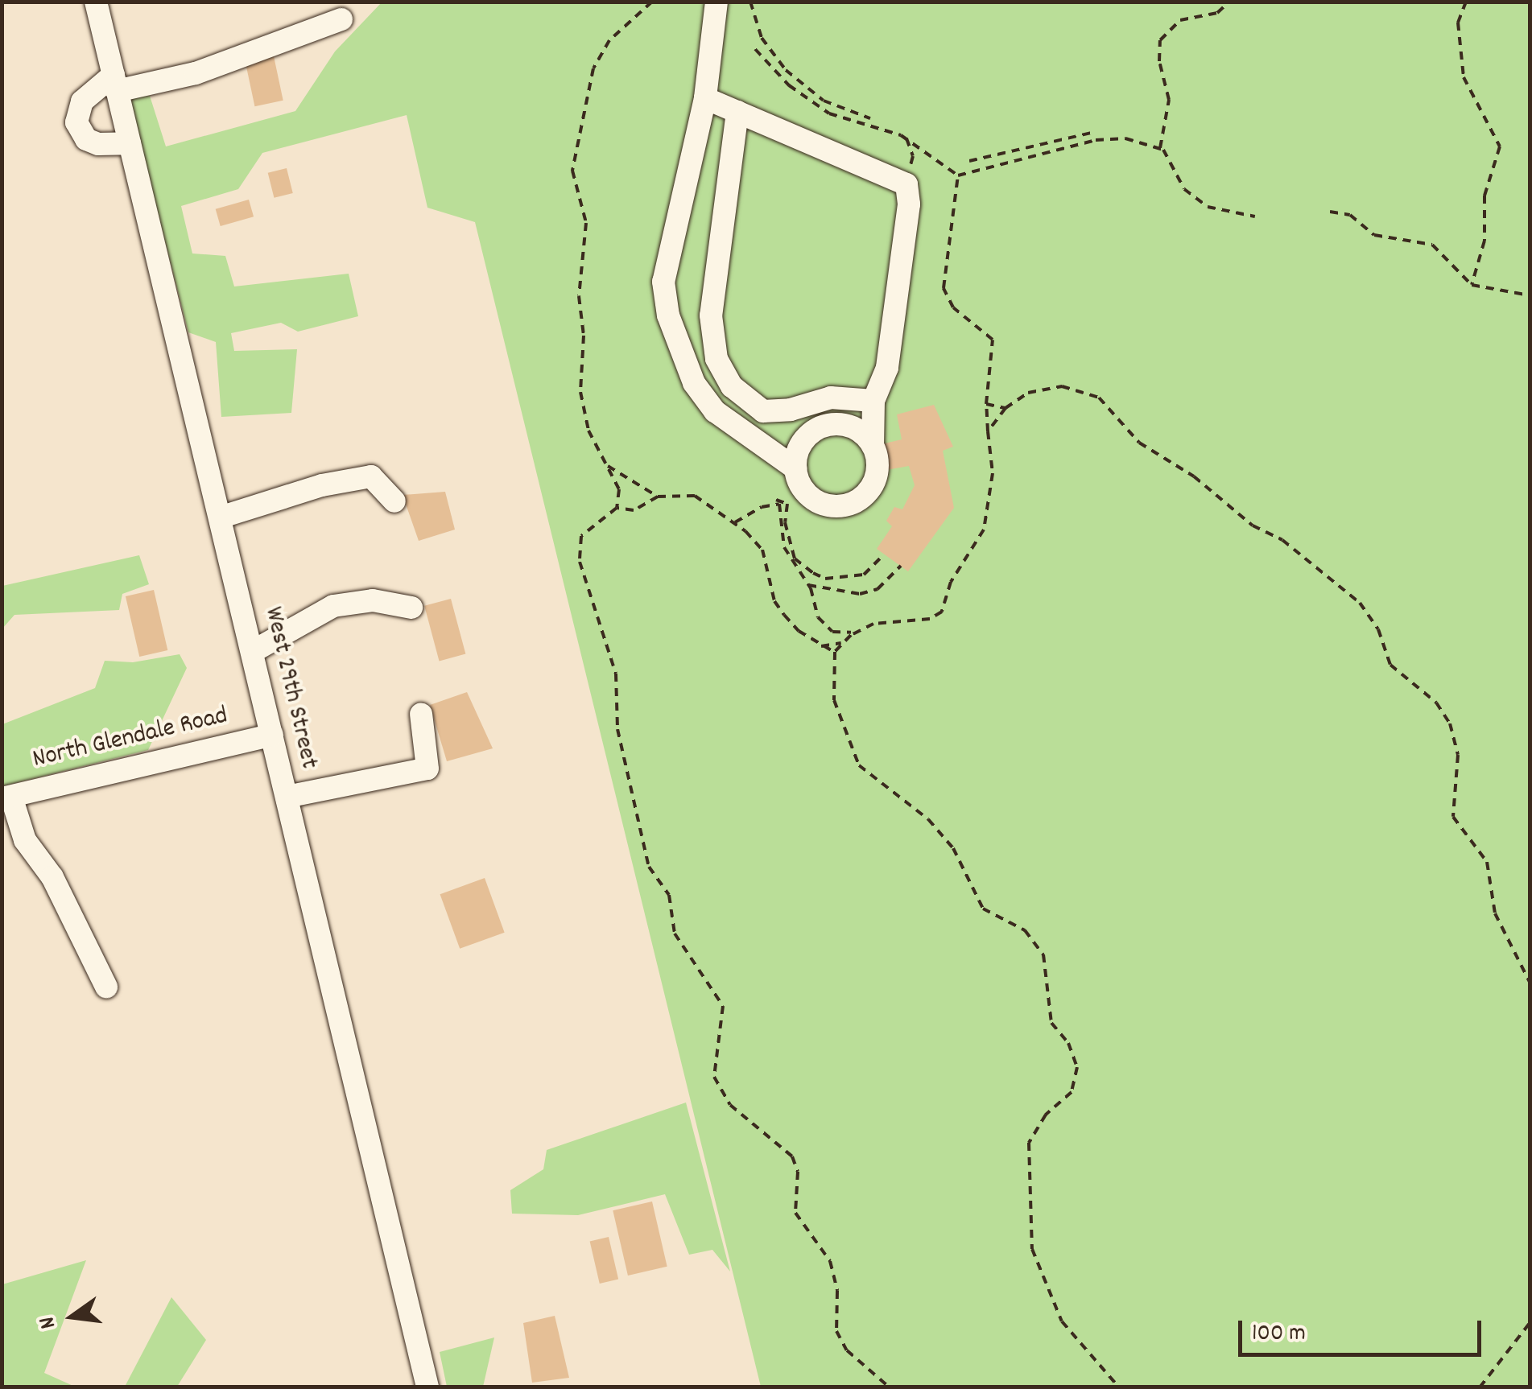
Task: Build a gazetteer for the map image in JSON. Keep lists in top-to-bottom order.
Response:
{
  "streets": {
    "street": ["West 29th Street", "North Glendale Road"]
  },
  "crossings": [
    ["West 29th Street", "North Glendale Road"]
  ],
  "scale_bar": "100 m",
  "north": "left"
}
